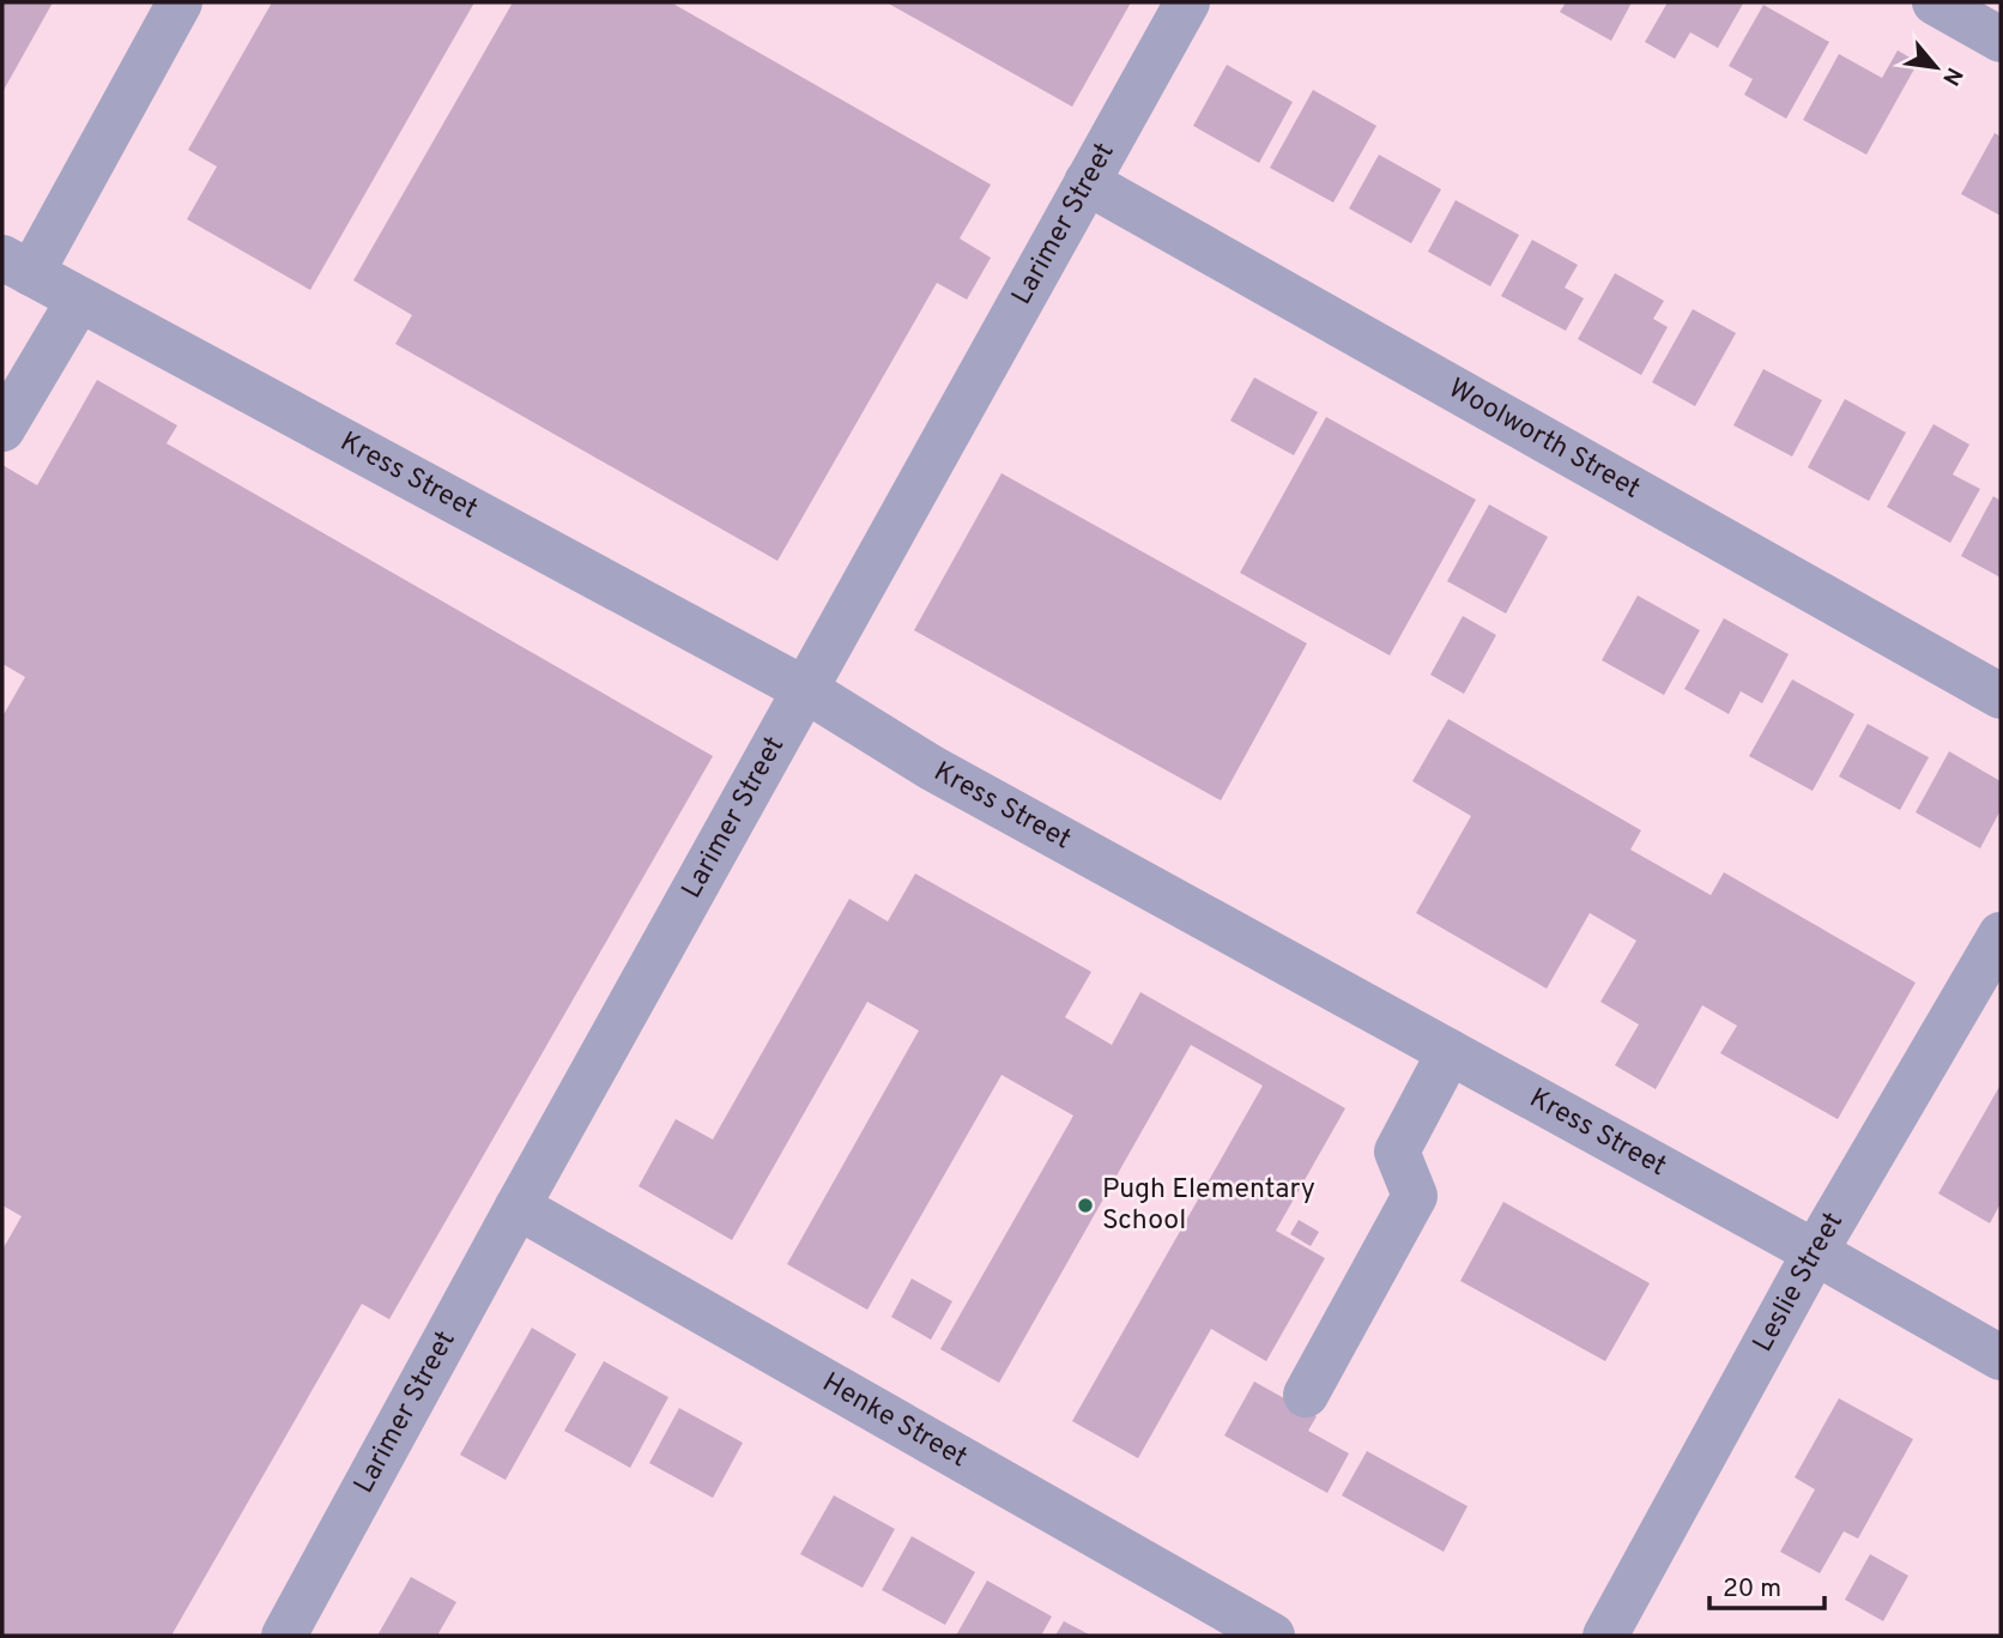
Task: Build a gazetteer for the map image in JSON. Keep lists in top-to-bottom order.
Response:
{
  "streets": {
    "street": [
      "Larimer Street",
      "Woolworth Street",
      "Kress Street",
      "Leslie Street",
      "Henke Street"
    ]
  },
  "crossings": [
    ["Larimer Street", "Woolworth Street"],
    ["Larimer Street", "Kress Street"],
    ["Larimer Street", "Henke Street"],
    ["Kress Street", "Leslie Street"]
  ],
  "places": ["Pugh Elementary School"],
  "scale_bar": "20 m",
  "north": "bottom right"
}
